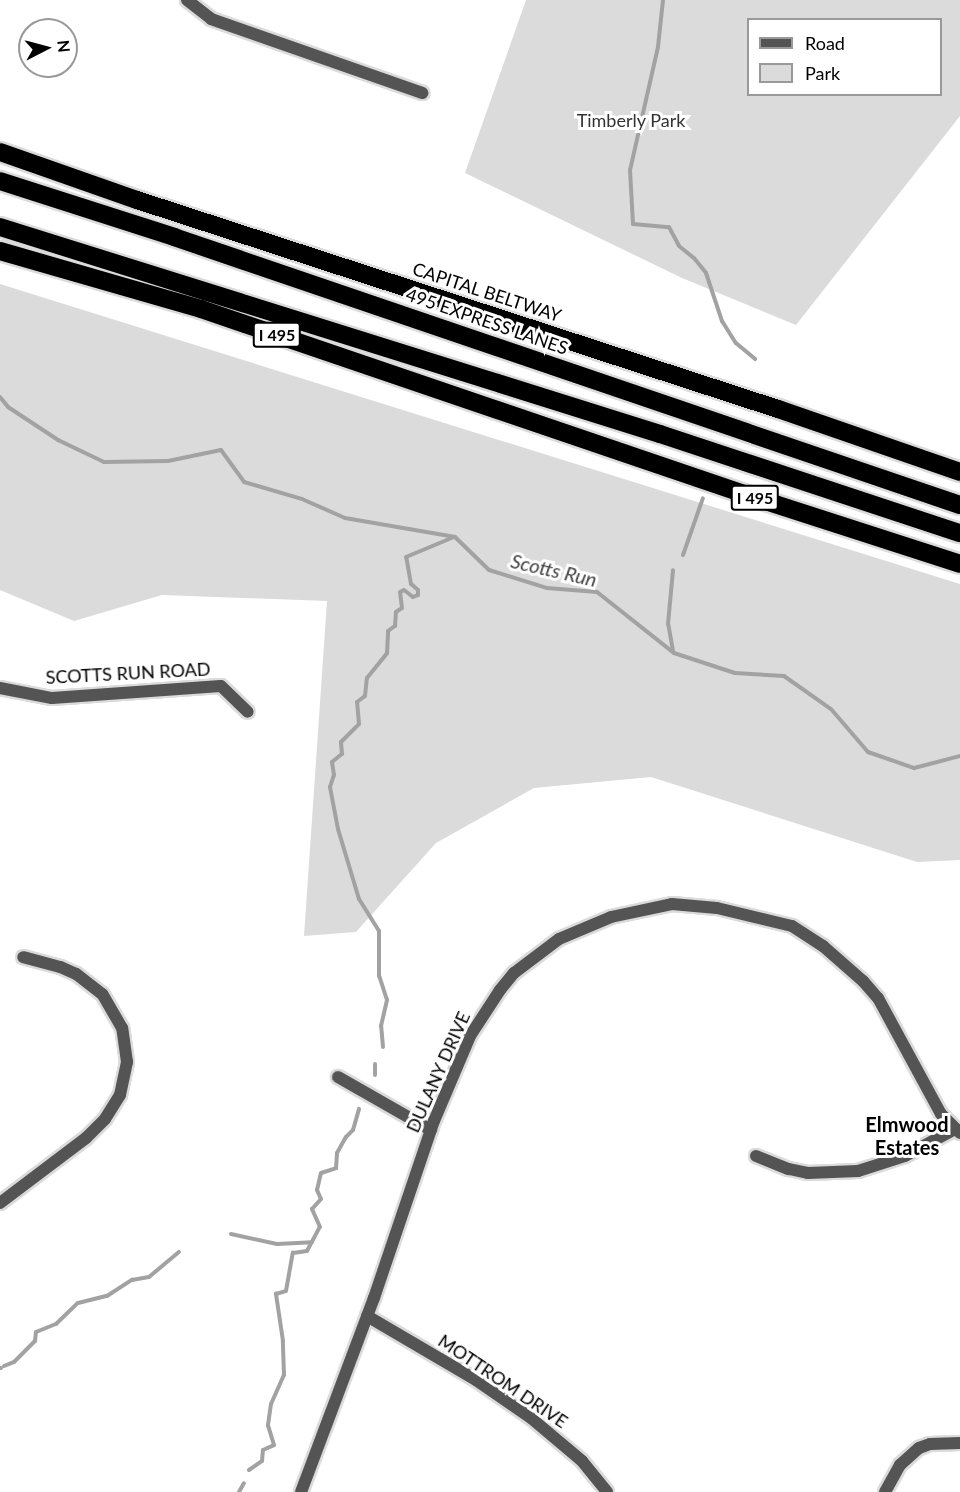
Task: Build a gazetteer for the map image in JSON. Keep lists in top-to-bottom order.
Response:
{
  "streets": {
    "highway": ["CAPITAL BELTWAY", "495 EXPRESS LANES", "I 495"],
    "street": ["SCOTTS RUN ROAD", "DULANY DRIVE", "MOTTROM DRIVE"]
  },
  "crossings": [
    ["DULANY DRIVE", "MOTTROM DRIVE"]
  ],
  "districts": ["Elmwood Estates"],
  "water": ["Scotts Run"],
  "parks": ["Timberly Park"],
  "legend": ["Road", "Park"],
  "north": "right"
}
